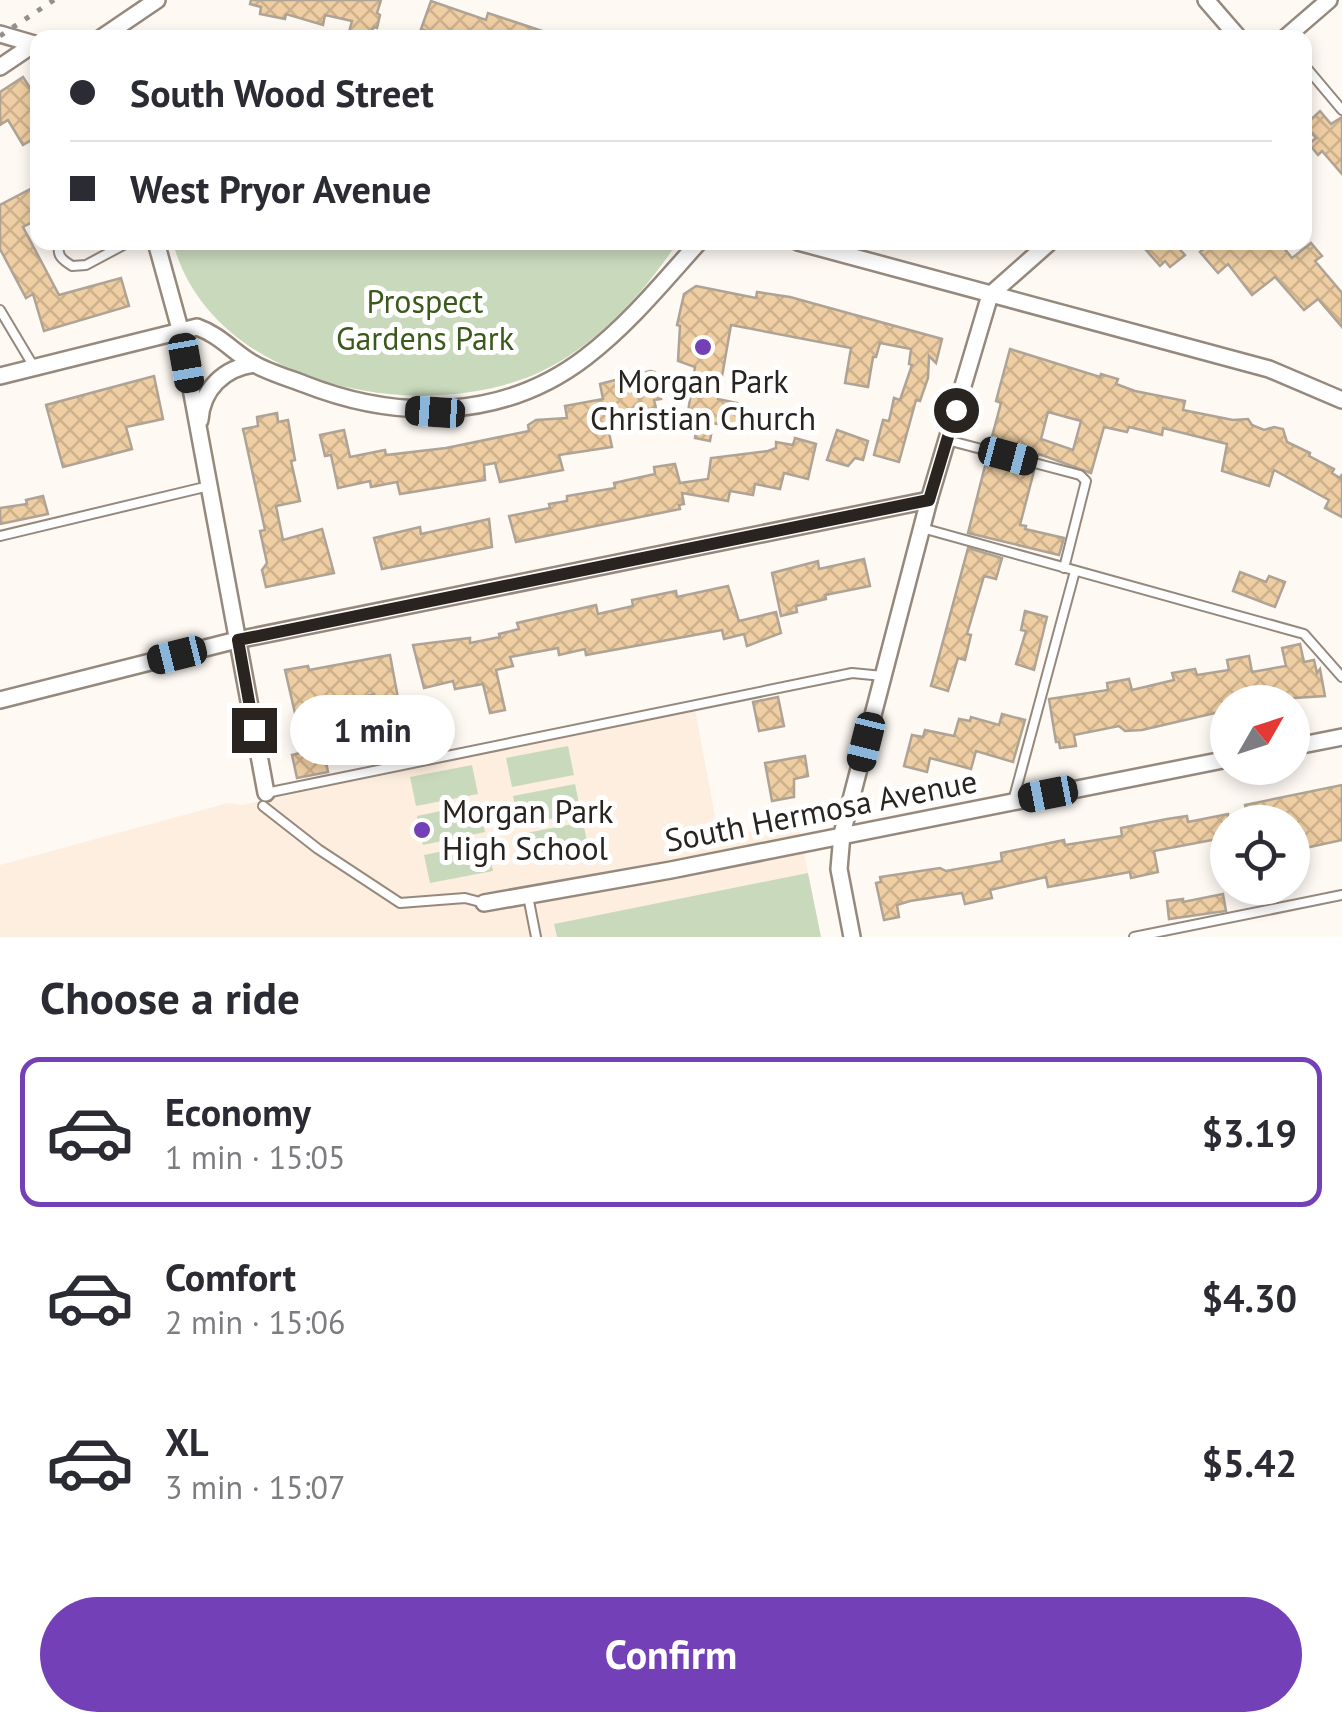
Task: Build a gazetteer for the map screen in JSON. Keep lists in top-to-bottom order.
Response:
{
  "streets": {
    "street": ["South Hermosa Avenue"]
  },
  "parks": ["Prospect Gardens Park"],
  "places": ["Morgan Park Christian Church", "Morgan Park High School"],
  "north": "top right",
  "page": {
    "banner": ["South Wood Street", "West Pryor Avenue"],
    "bubble": "1 min",
    "heading": "Choose a ride",
    "list": [
      {
        "name": "Economy",
        "note": "1 min · 15:05",
        "value": "$3.19"
      },
      {
        "name": "Comfort",
        "note": "2 min · 15:06",
        "value": "$4.30"
      },
      {
        "name": "XL",
        "note": "3 min · 15:07",
        "value": "$5.42"
      }
    ],
    "buttons": "Confirm"
  }
}
